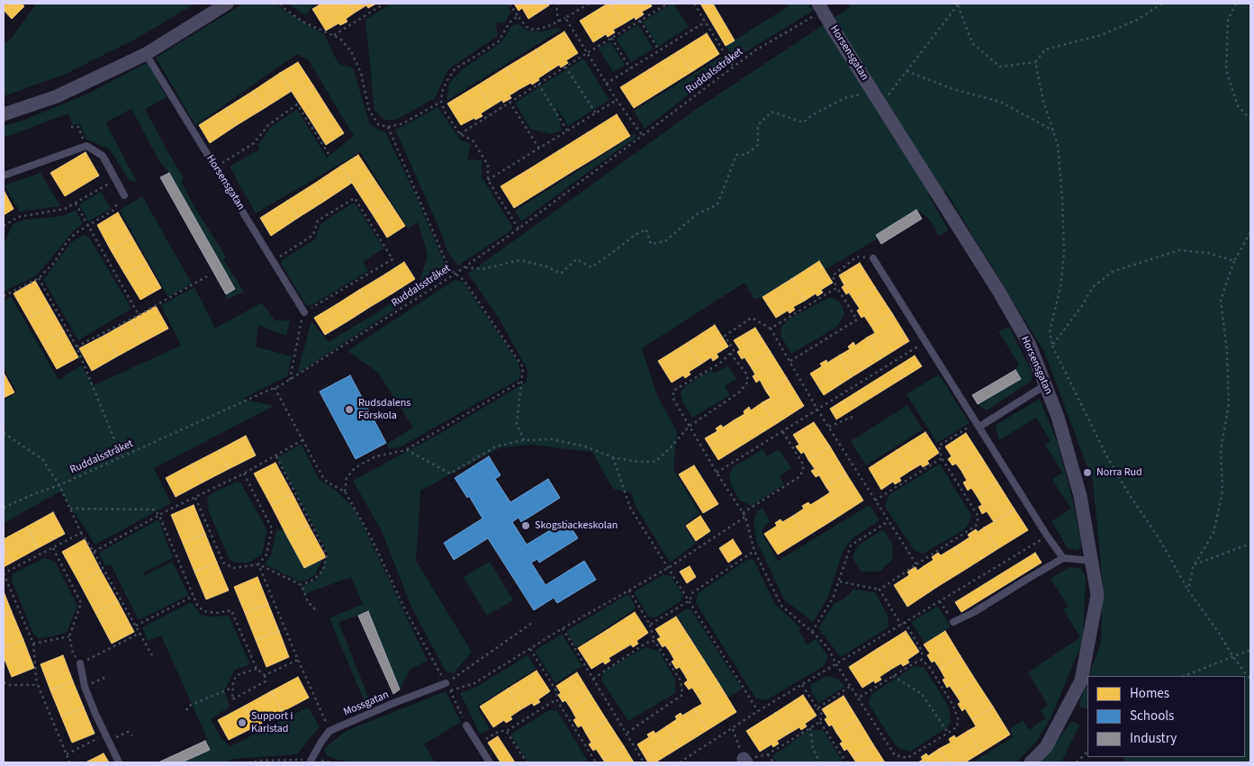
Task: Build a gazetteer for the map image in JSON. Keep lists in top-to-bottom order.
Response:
{
  "streets": {
    "street": ["Horsensgatan"],
    "lane": ["Mossgatan"],
    "path": ["Ruddalsstråket"]
  },
  "places": [
    "Rudsdalens Förskola",
    "Norra Rud",
    "Skogsbackeskolan",
    "Support i Karlstad"
  ],
  "legend": ["Homes", "Schools", "Industry"]
}
